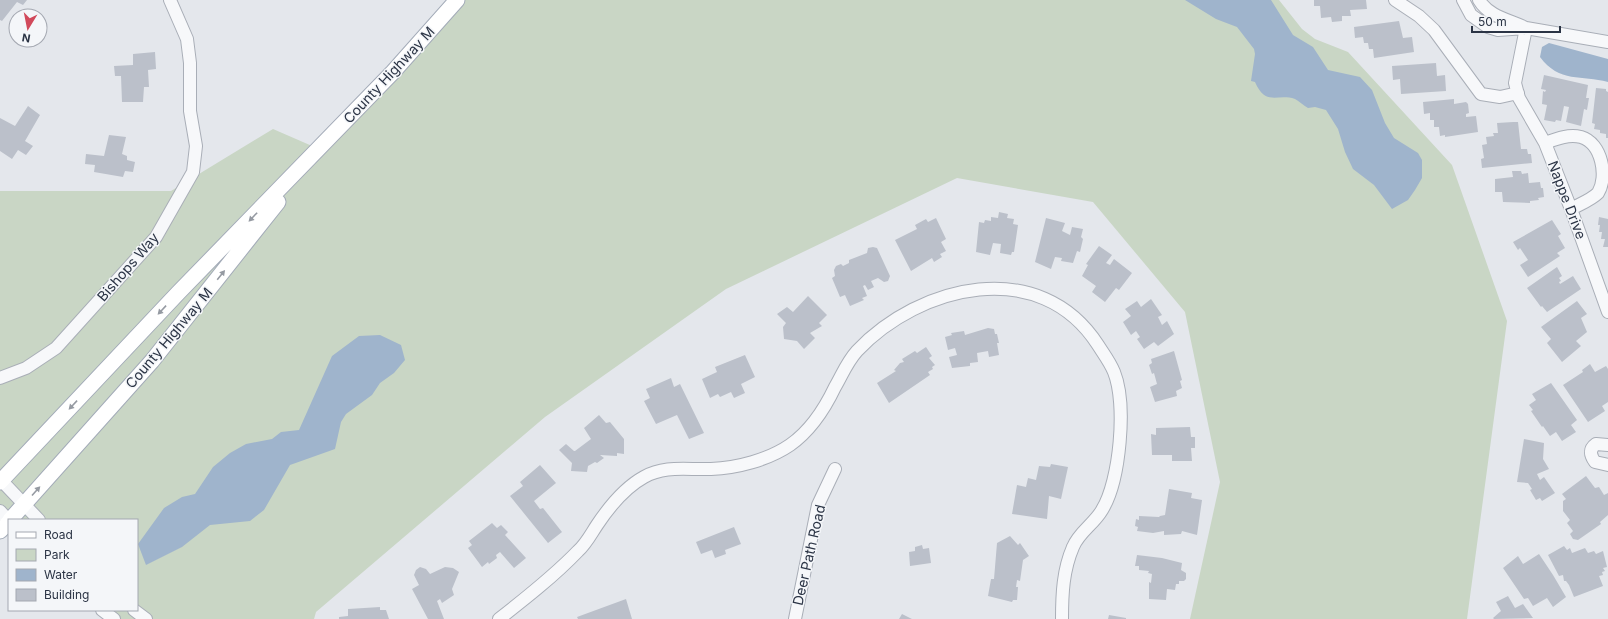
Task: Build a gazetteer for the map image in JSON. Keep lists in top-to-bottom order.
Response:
{
  "streets": {
    "main road": ["County Highway M"],
    "street": ["Nappe Drive", "Bishops Way", "Deer Path Road"]
  },
  "legend": [
    "Road",
    "Park",
    "Water",
    "Building"
  ],
  "scale_bar": "50 m",
  "north": "bottom"
}
